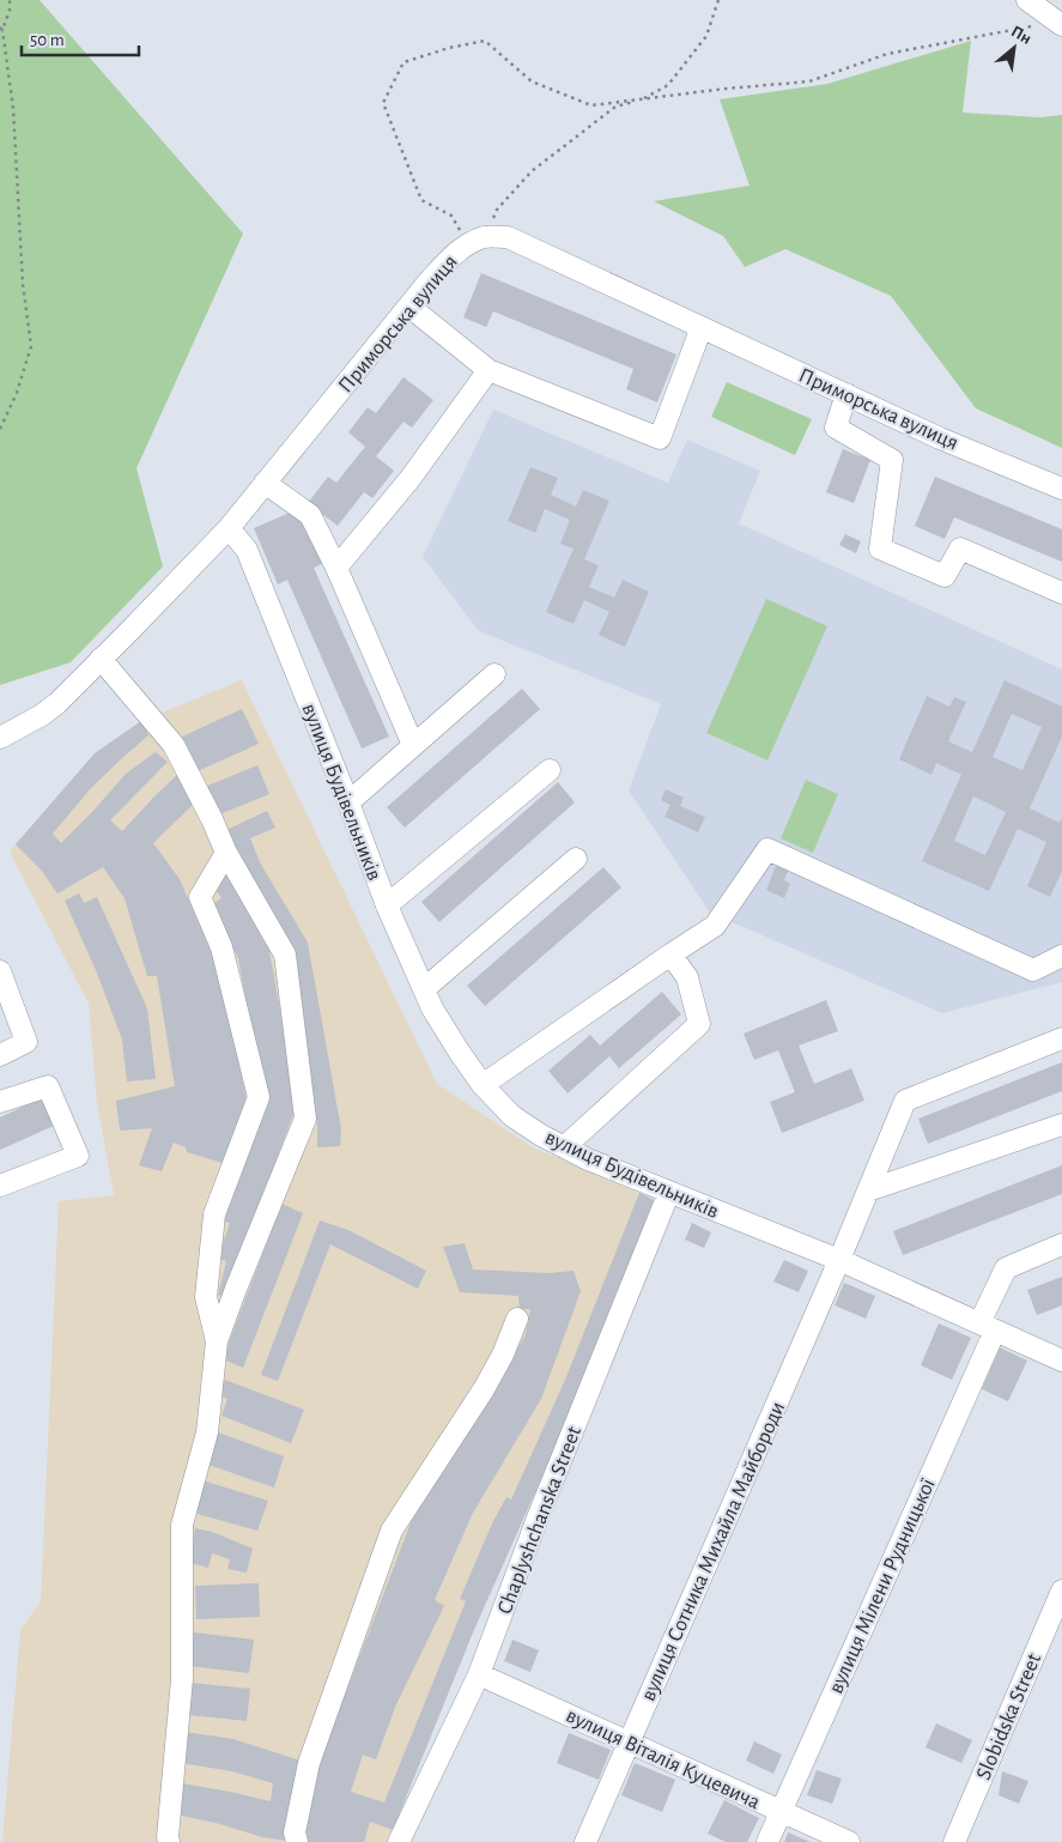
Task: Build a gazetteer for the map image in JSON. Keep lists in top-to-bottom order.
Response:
{
  "streets": {
    "street": [
      "Приморська вулиця",
      "вулиця Будівельників",
      "Chaplyshchanska Street",
      "вулиця Сотника Михайла Майбороди",
      "вулиця Мілени Рудницької",
      "Slobidska Street",
      "вулиця Віталія Куцевича"
    ]
  },
  "crossings": [
    ["Приморська вулиця", "вулиця Будівельників"],
    ["вулиця Будівельників", "Chaplyshchanska Street"],
    ["вулиця Будівельників", "вулиця Сотника Михайла Майбороди"],
    ["вулиця Будівельників", "вулиця Мілени Рудницької"],
    ["Chaplyshchanska Street", "вулиця Віталія Куцевича"],
    ["вулиця Сотника Михайла Майбороди", "вулиця Віталія Куцевича"],
    ["вулиця Мілени Рудницької", "вулиця Віталія Куцевича"]
  ],
  "scale_bar": "50 m",
  "north": "top right"
}
